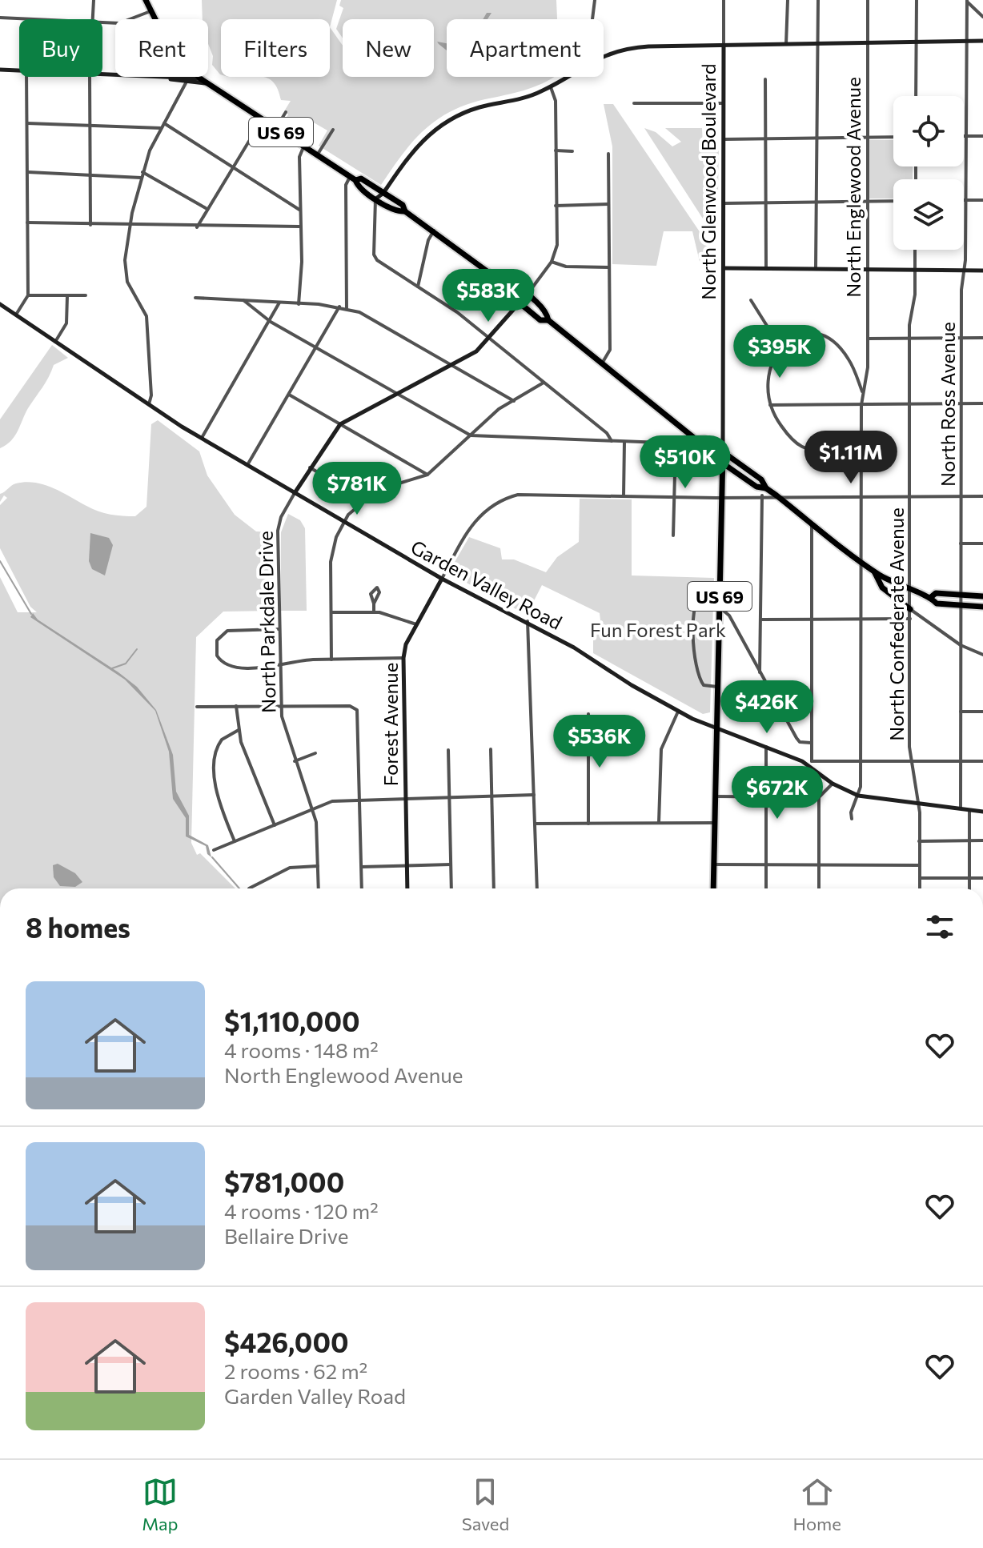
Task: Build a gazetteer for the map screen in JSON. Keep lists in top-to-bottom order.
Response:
{
  "streets": {
    "main road": ["US 69", "North Glenwood Boulevard"],
    "street": [
      "North Englewood Avenue",
      "North Ross Avenue",
      "Garden Valley Road",
      "North Parkdale Drive",
      "North Confederate Avenue",
      "Forest Avenue"
    ]
  },
  "crossings": [
    ["US 69", "North Glenwood Boulevard"],
    ["US 69", "North Parkdale Drive"],
    ["North Glenwood Boulevard", "Garden Valley Road"],
    ["North Glenwood Boulevard", "Forest Avenue"],
    ["North Englewood Avenue", "Garden Valley Road"],
    ["North Englewood Avenue", "Forest Avenue"],
    ["North Ross Avenue", "Garden Valley Road"],
    ["North Ross Avenue", "Forest Avenue"],
    ["Garden Valley Road", "North Parkdale Drive"],
    ["Garden Valley Road", "North Confederate Avenue"],
    ["Garden Valley Road", "Forest Avenue"],
    ["North Confederate Avenue", "Forest Avenue"]
  ],
  "parks": ["Fun Forest Park"],
  "page": {
    "chip": [
      "Buy",
      "Rent",
      "Filters",
      "New",
      "Apartment"
    ],
    "price": [
      "$583K",
      "$395K",
      "$1.11M",
      "$510K",
      "$781K",
      "$426K",
      "$536K",
      "$672K"
    ],
    "heading": "8 homes",
    "list": [
      {
        "name": "$1,110,000",
        "note": "4 rooms · 148 m² · North Englewood Avenue"
      },
      {
        "name": "$781,000",
        "note": "4 rooms · 120 m² · Bellaire Drive"
      },
      {
        "name": "$426,000",
        "note": "2 rooms · 62 m² · Garden Valley Road"
      }
    ],
    "tabs": ["Map", "Saved", "Home"]
  }
}
